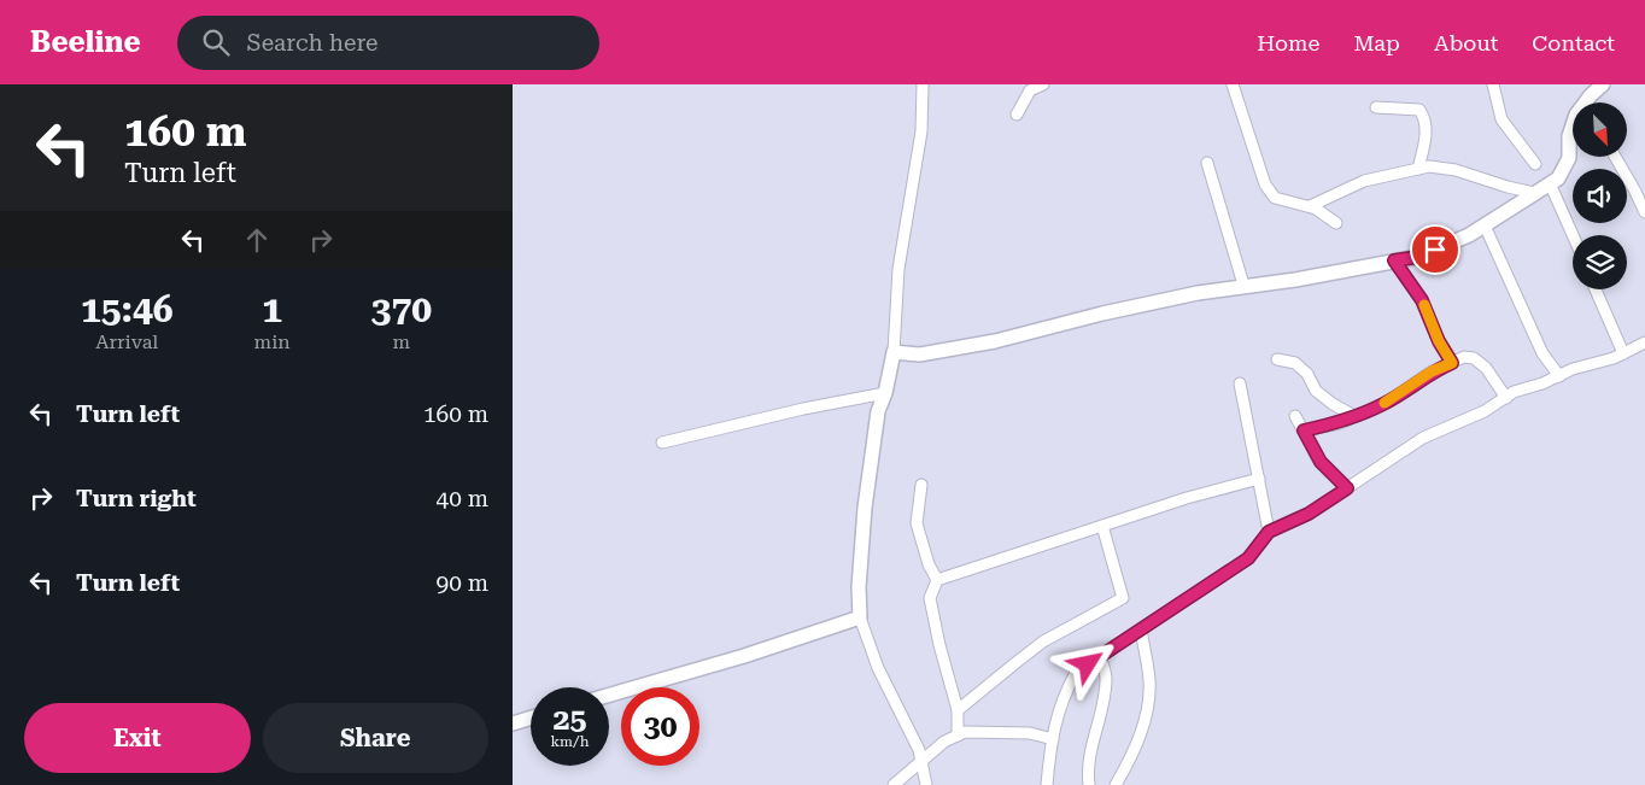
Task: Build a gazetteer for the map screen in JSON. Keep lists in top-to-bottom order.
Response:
{
  "north": "bottom right",
  "page": {
    "header": "Beeline",
    "search": "Search here",
    "nav": [
      "Home",
      "Map",
      "About",
      "Contact"
    ],
    "turn": ["160 m", "Turn left"],
    "eta": [
      "15:46",
      "Arrival",
      "1",
      "min",
      "370",
      "m"
    ],
    "list": [
      {
        "name": "Turn left",
        "value": "160 m"
      },
      {
        "name": "Turn right",
        "value": "40 m"
      },
      {
        "name": "Turn left",
        "value": "90 m"
      }
    ],
    "speed": "25 km/h",
    "limit": "30",
    "buttons": ["Exit", "Share"]
  }
}
